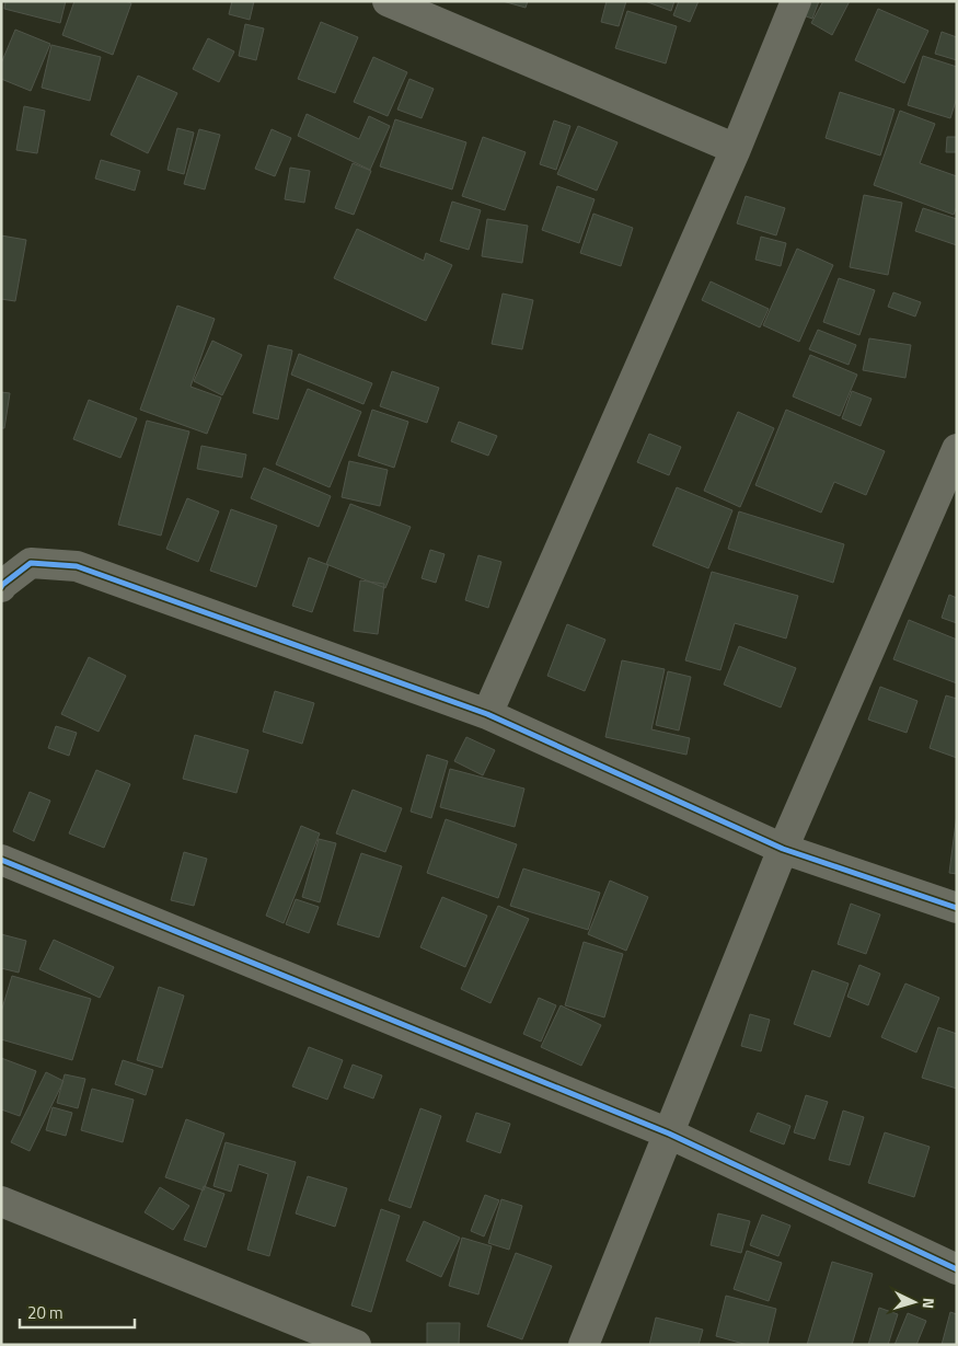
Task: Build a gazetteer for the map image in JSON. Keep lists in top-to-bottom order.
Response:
{
  "scale_bar": "20 m",
  "north": "right"
}
